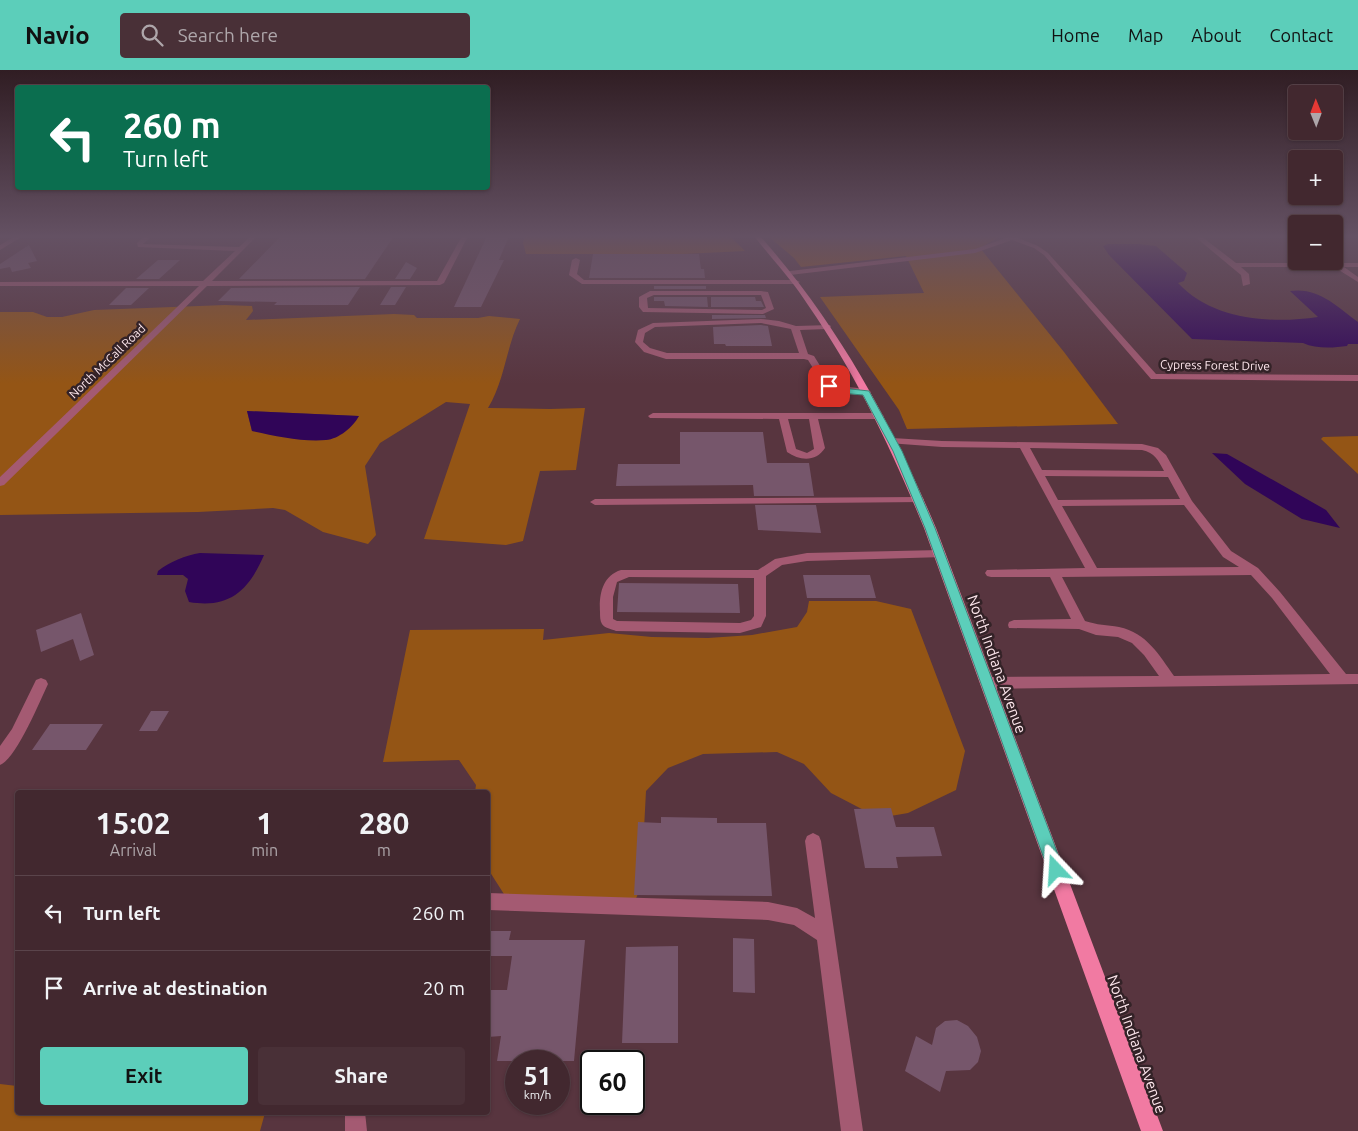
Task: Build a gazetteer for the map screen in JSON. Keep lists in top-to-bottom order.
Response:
{
  "streets": {
    "main road": ["North Indiana Avenue"],
    "street": ["North McCall Road", "Cypress Forest Drive"]
  },
  "north": "top",
  "page": {
    "header": "Navio",
    "search": "Search here",
    "nav": [
      "Home",
      "Map",
      "About",
      "Contact"
    ],
    "map_buttons": ["+", "−"],
    "turn": ["260 m", "Turn left"],
    "eta": [
      "15:02",
      "Arrival",
      "1",
      "min",
      "280",
      "m"
    ],
    "list": [
      {
        "name": "Turn left",
        "value": "260 m"
      },
      {
        "name": "Arrive at destination",
        "value": "20 m"
      }
    ],
    "buttons": ["Exit", "Share"],
    "speed": "51 km/h",
    "limit": "60"
  }
}
